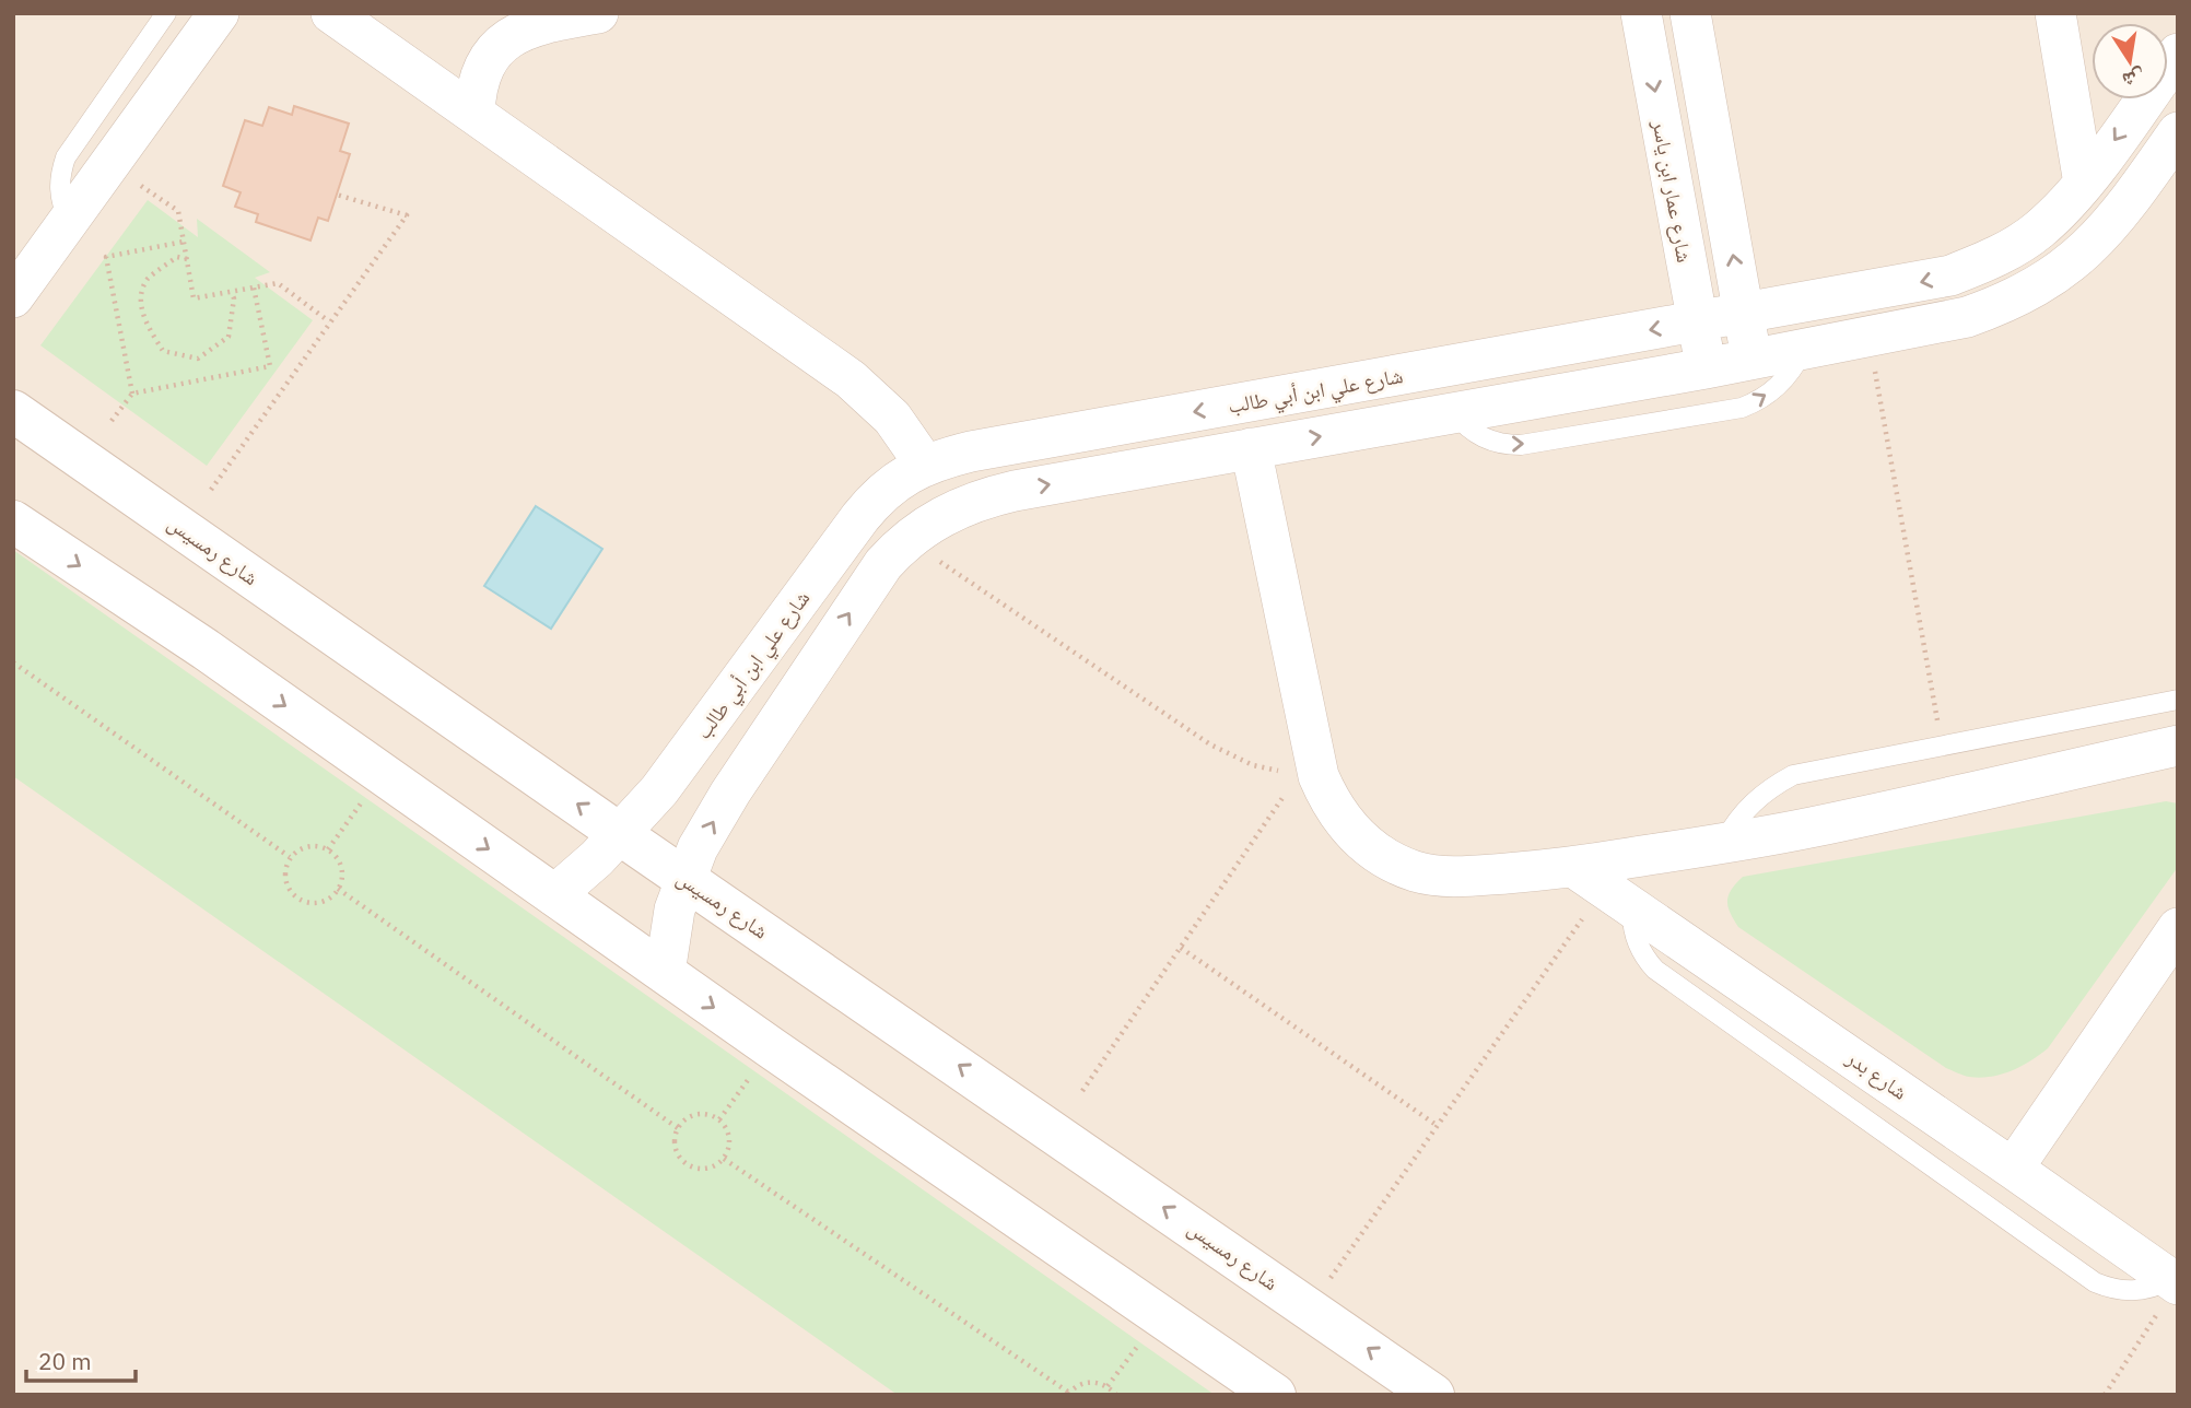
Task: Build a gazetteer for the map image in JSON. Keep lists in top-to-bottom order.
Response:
{
  "streets": {
    "main road": ["شارع رمسيس"],
    "street": ["شارع عمار ابن ياسر", "شارع علي ابن أبي طالب", "شارع بدر"]
  },
  "crossings": [
    ["شارع عمار ابن ياسر", "شارع علي ابن أبي طالب"],
    ["شارع علي ابن أبي طالب", "شارع رمسيس"]
  ],
  "scale_bar": "20 m",
  "north": "bottom"
}
